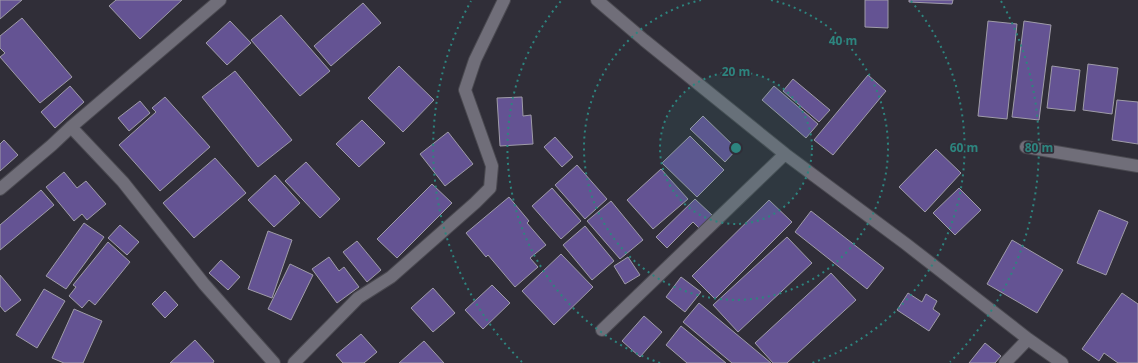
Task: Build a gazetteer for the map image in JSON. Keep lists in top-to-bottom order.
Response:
{
  "rings": [
    "40 m",
    "20 m",
    "60 m",
    "80 m"
  ]
}
